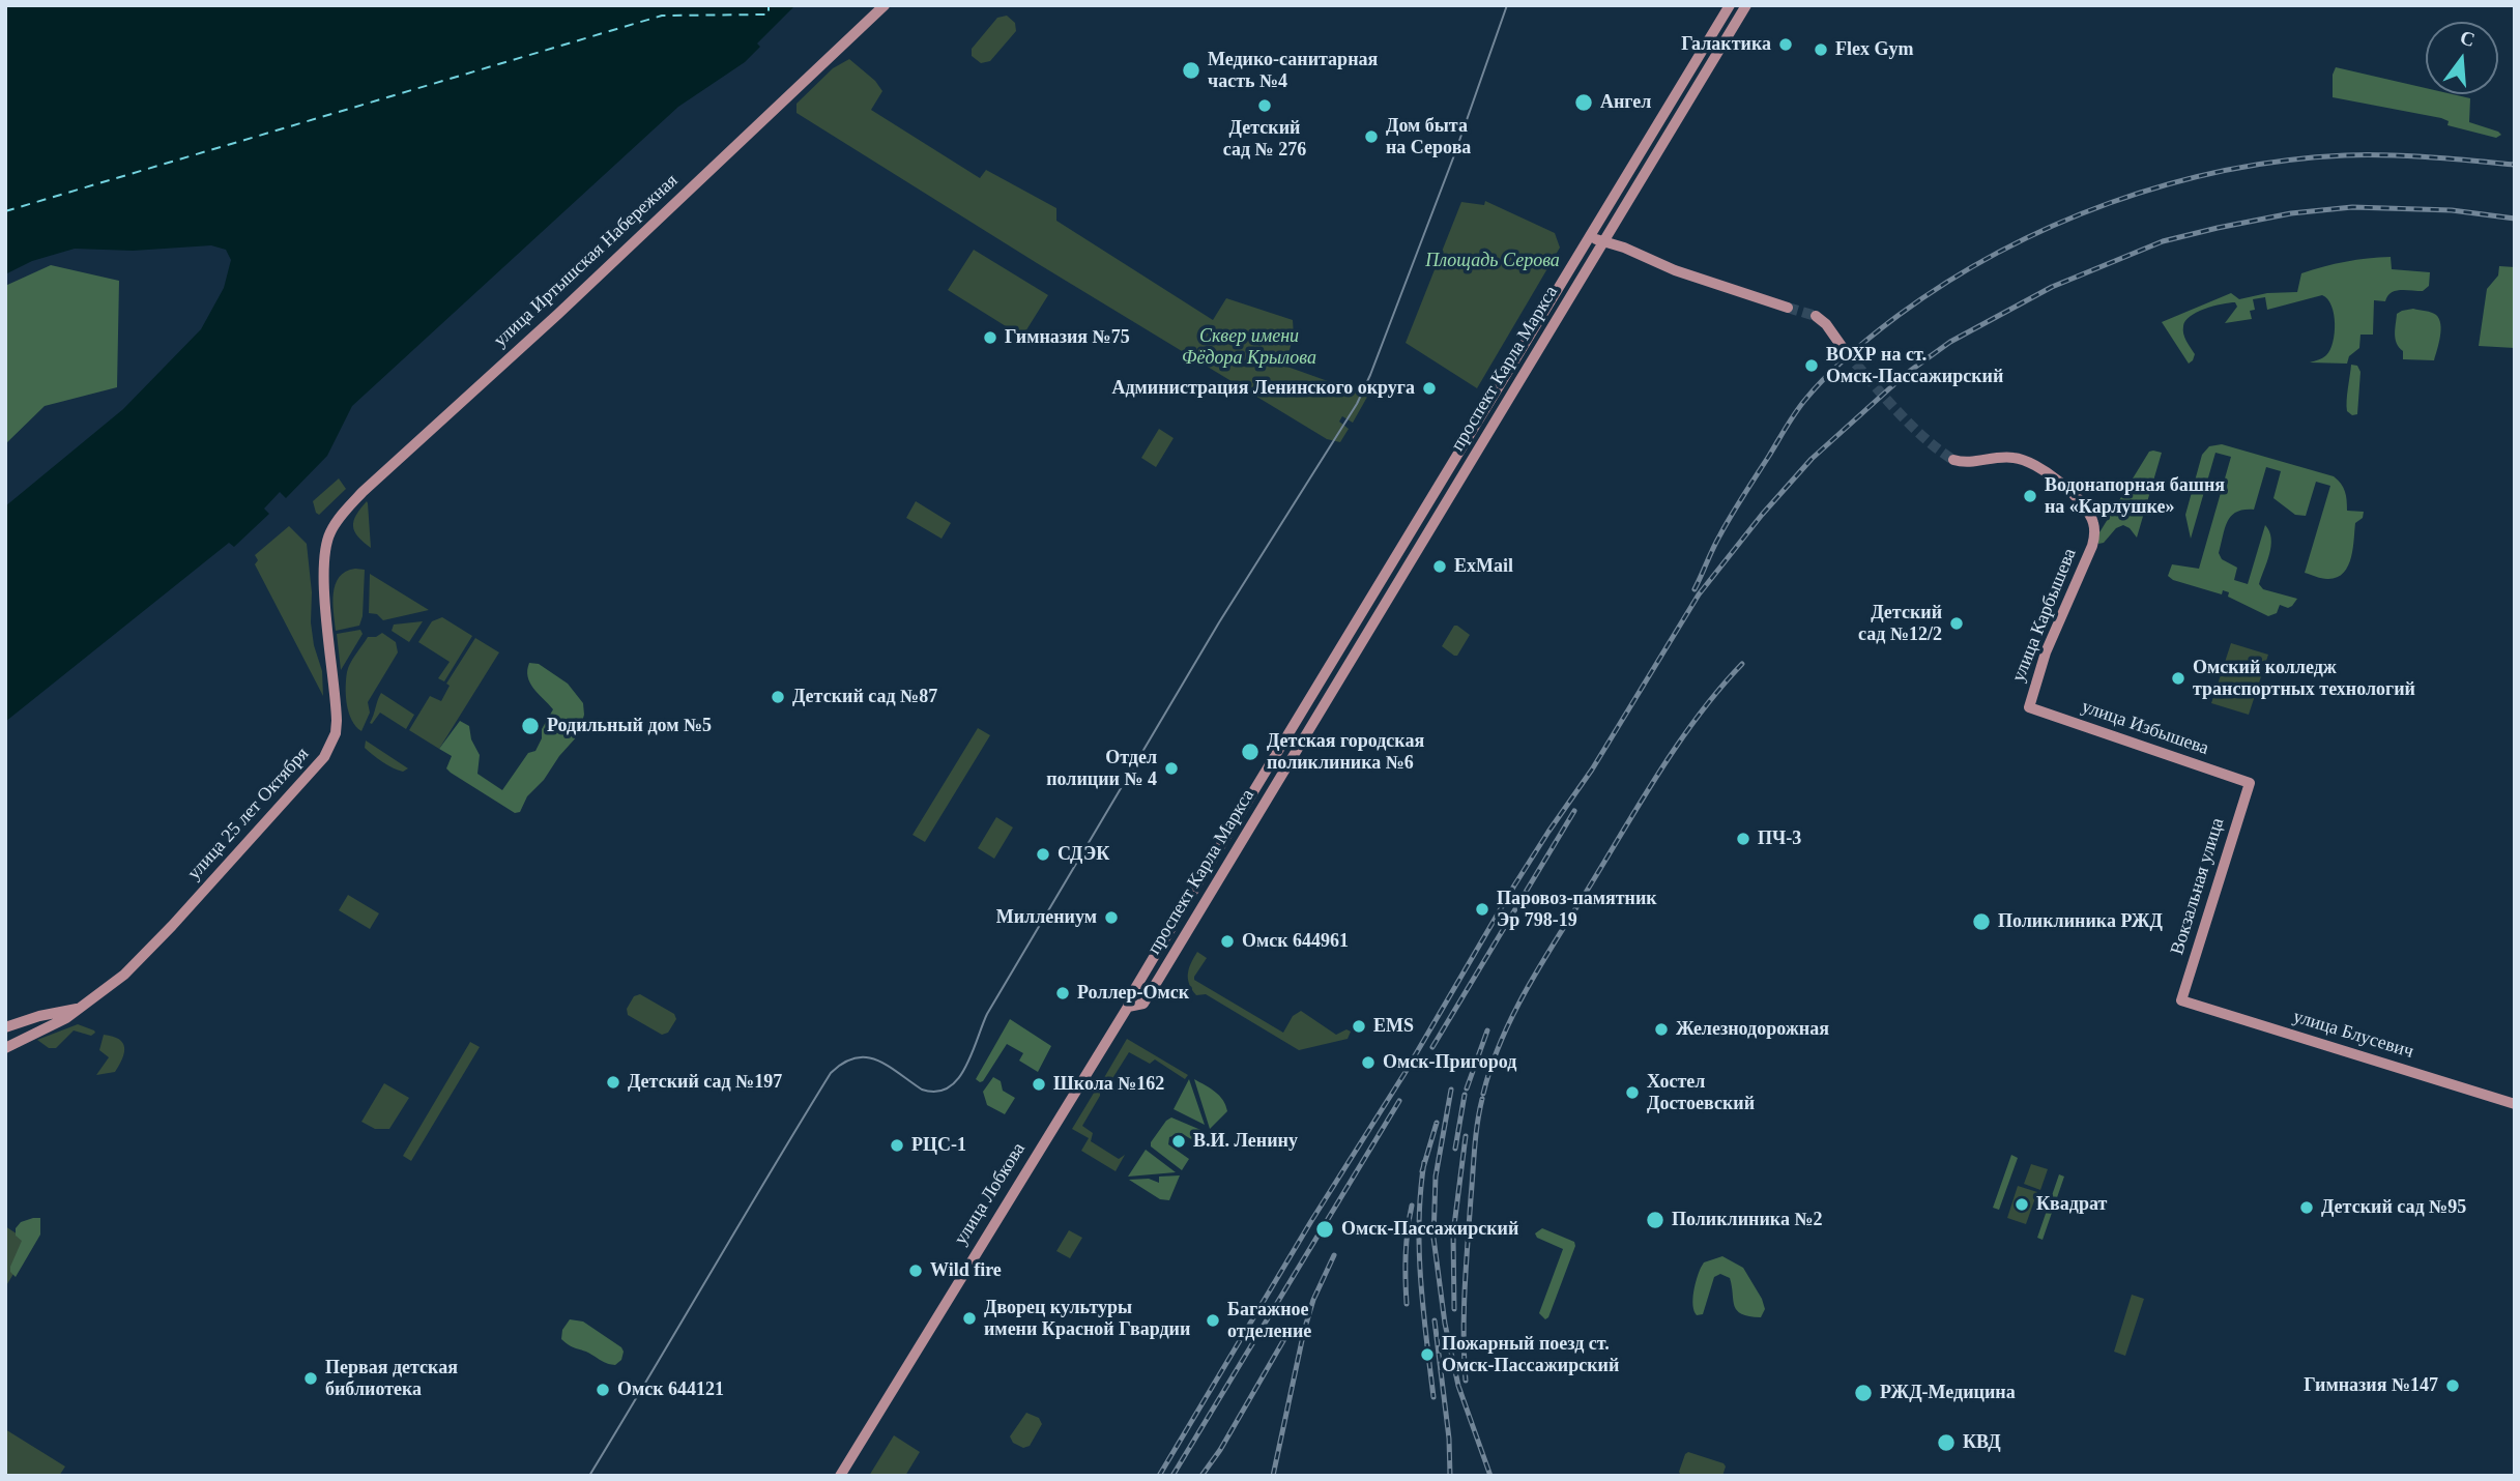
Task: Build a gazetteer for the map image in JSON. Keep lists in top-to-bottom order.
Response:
{
  "streets": {
    "main road": [
      "улица Иртышская Набережная",
      "проспект Карла Маркса",
      "улица Карбышева",
      "улица Избышева",
      "улица 25 лет Октября",
      "Вокзальная улица",
      "улица Блусевич",
      "улица Лобкова"
    ]
  },
  "crossings": [
    ["улица Иртышская Набережная", "улица 25 лет Октября"],
    ["проспект Карла Маркса", "улица Лобкова"],
    ["улица Карбышева", "улица Избышева"],
    ["улица Избышева", "Вокзальная улица"],
    ["Вокзальная улица", "улица Блусевич"]
  ],
  "parks": ["Площадь Серова", "Сквер имени Фёдора Крылова"],
  "places": [
    "Галактика",
    "Flex Gym",
    "Медико-санитарная часть №4",
    "Ангел",
    "Детский сад № 276",
    "Дом быта на Серова",
    "Гимназия №75",
    "ВОХР на ст. Омск-Пассажирский",
    "Администрация Ленинского округа",
    "Водонапорная башня на «Карлушке»",
    "ExMail",
    "Детский сад №12/2",
    "Омский колледж транспортных технологий",
    "Детский сад №87",
    "Родильный дом №5",
    "Детская городская поликлиника №6",
    "Отдел полиции № 4",
    "ПЧ-3",
    "СДЭК",
    "Паровоз-памятник Эр 798-19",
    "Миллениум",
    "Поликлиника РЖД",
    "Омск 644961",
    "Роллер-Омск",
    "EMS",
    "Железнодорожная",
    "Омск-Пригород",
    "Детский сад №197",
    "Школа №162",
    "Хостел Достоевский",
    "В.И. Ленину",
    "РЦС-1",
    "Квадрат",
    "Детский сад №95",
    "Поликлиника №2",
    "Омск-Пассажирский",
    "Wild fire",
    "Дворец культуры имени Красной Гвардии",
    "Багажное отделение",
    "Пожарный поезд ст. Омск-Пассажирский",
    "Первая детская библиотека",
    "Гимназия №147",
    "Омск 644121",
    "РЖД-Медицина",
    "КВД"
  ],
  "north": "top"
}
